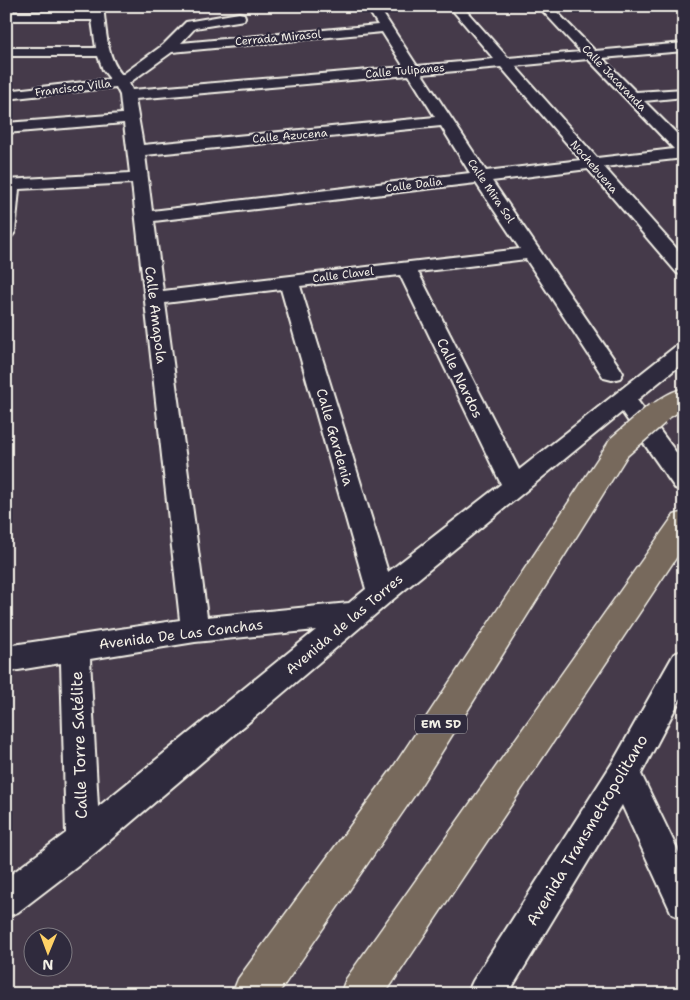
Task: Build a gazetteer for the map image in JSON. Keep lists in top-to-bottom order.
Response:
{
  "streets": {
    "highway": ["EM 5D"],
    "street": [
      "Cerrada Mirasol",
      "Calle Tulipanes",
      "Calle Jacaranda",
      "Francisco Villa",
      "Calle Azucena",
      "Nochebuena",
      "Calle Dalia",
      "Calle Mira Sol",
      "Calle Clavel",
      "Calle Amapola",
      "Calle Nardos",
      "Calle Gardenia",
      "Avenida de las Torres",
      "Avenida De Las Conchas",
      "Calle Torre Satélite",
      "Avenida Transmetropolitano"
    ]
  },
  "crossings": [
    ["Cerrada Mirasol", "Francisco Villa"],
    ["Cerrada Mirasol", "Calle Mira Sol"],
    ["Calle Tulipanes", "Calle Jacaranda"],
    ["Calle Tulipanes", "Francisco Villa"],
    ["Calle Tulipanes", "Nochebuena"],
    ["Calle Tulipanes", "Calle Mira Sol"],
    ["Calle Tulipanes", "Calle Amapola"],
    ["Calle Jacaranda", "Calle Dalia"],
    ["Francisco Villa", "Calle Amapola"],
    ["Calle Azucena", "Calle Mira Sol"],
    ["Calle Azucena", "Calle Amapola"],
    ["Nochebuena", "Calle Dalia"],
    ["Calle Dalia", "Calle Mira Sol"],
    ["Calle Dalia", "Calle Amapola"],
    ["Calle Mira Sol", "Calle Clavel"],
    ["Calle Clavel", "Calle Amapola"],
    ["Calle Clavel", "Calle Nardos"],
    ["Calle Clavel", "Calle Gardenia"],
    ["Calle Amapola", "Avenida De Las Conchas"],
    ["Calle Nardos", "Avenida de las Torres"],
    ["Calle Gardenia", "Avenida de las Torres"],
    ["Avenida de las Torres", "Avenida De Las Conchas"],
    ["Avenida de las Torres", "Calle Torre Satélite"],
    ["Avenida De Las Conchas", "Calle Torre Satélite"]
  ],
  "north": "bottom"
}
